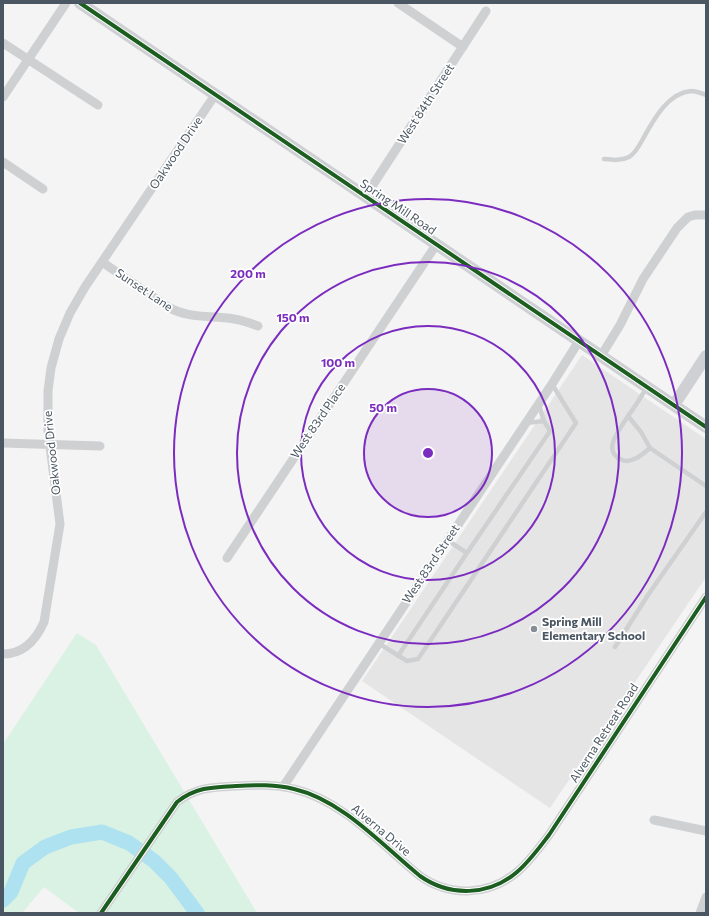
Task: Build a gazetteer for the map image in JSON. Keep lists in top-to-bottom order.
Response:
{
  "streets": {
    "street": [
      "West 84th Street",
      "Oakwood Drive",
      "Spring Mill Road",
      "Sunset Lane",
      "West 83rd Place",
      "West 83rd Street",
      "Alverna Retreat Road",
      "Alverna Drive"
    ]
  },
  "crossings": [
    ["West 84th Street", "Spring Mill Road"],
    ["Oakwood Drive", "Spring Mill Road"],
    ["Oakwood Drive", "Sunset Lane"],
    ["Spring Mill Road", "West 83rd Place"],
    ["Spring Mill Road", "West 83rd Street"],
    ["West 83rd Street", "Alverna Drive"],
    ["Alverna Retreat Road", "Alverna Drive"]
  ],
  "places": ["Spring Mill Elementary School"],
  "rings": [
    "200 m",
    "150 m",
    "100 m",
    "50 m"
  ]
}
